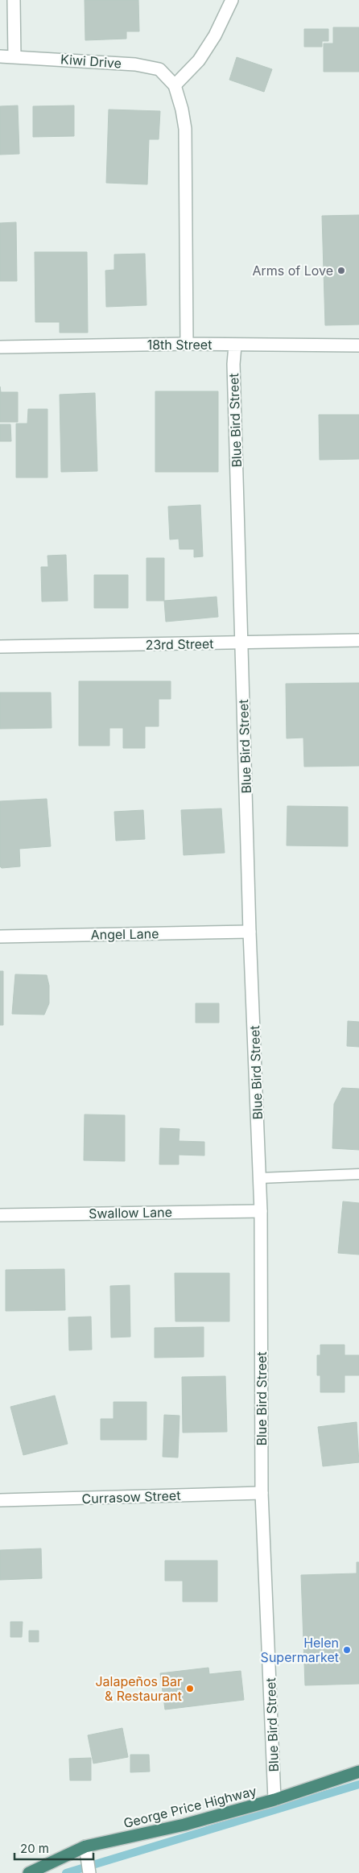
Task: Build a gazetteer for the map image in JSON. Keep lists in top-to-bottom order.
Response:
{
  "streets": {
    "highway": ["George Price Highway"],
    "street": [
      "Kiwi Drive",
      "18th Street",
      "Blue Bird Street",
      "23rd Street",
      "Angel Lane",
      "Swallow Lane",
      "Currasow Street"
    ]
  },
  "crossings": [
    ["18th Street", "Blue Bird Street"],
    ["Blue Bird Street", "23rd Street"],
    ["Blue Bird Street", "Angel Lane"],
    ["Blue Bird Street", "Swallow Lane"],
    ["Blue Bird Street", "Currasow Street"],
    ["Blue Bird Street", "George Price Highway"]
  ],
  "places": ["Arms of Love", "Helen Supermarket", "Jalapeños Bar & Restaurant"],
  "scale_bar": "20 m"
}
